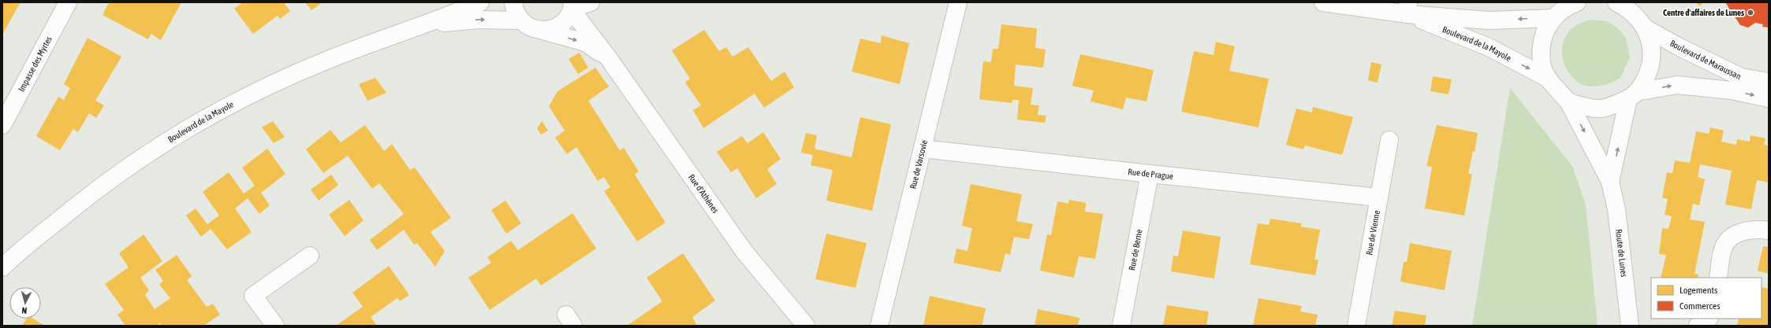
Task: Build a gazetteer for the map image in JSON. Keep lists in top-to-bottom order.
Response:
{
  "streets": {
    "street": [
      "Boulevard de la Mayole",
      "Boulevard de Maraussan",
      "Impasse des Myrtes",
      "Rue de Varsovie",
      "Rue de Prague",
      "Rue d'Athènes",
      "Rue de Vienne",
      "Rue de Berne",
      "Route de Lunes"
    ]
  },
  "crossings": [
    ["Boulevard de la Mayole", "Rue d'Athènes"],
    ["Boulevard de la Mayole", "Route de Lunes"],
    ["Boulevard de Maraussan", "Route de Lunes"],
    ["Rue de Varsovie", "Rue de Prague"],
    ["Rue de Prague", "Rue de Vienne"],
    ["Rue de Prague", "Rue de Berne"]
  ],
  "places": ["Centre d'affaires de Lunes"],
  "legend": ["Logements", "Commerces"],
  "north": "bottom"
}
